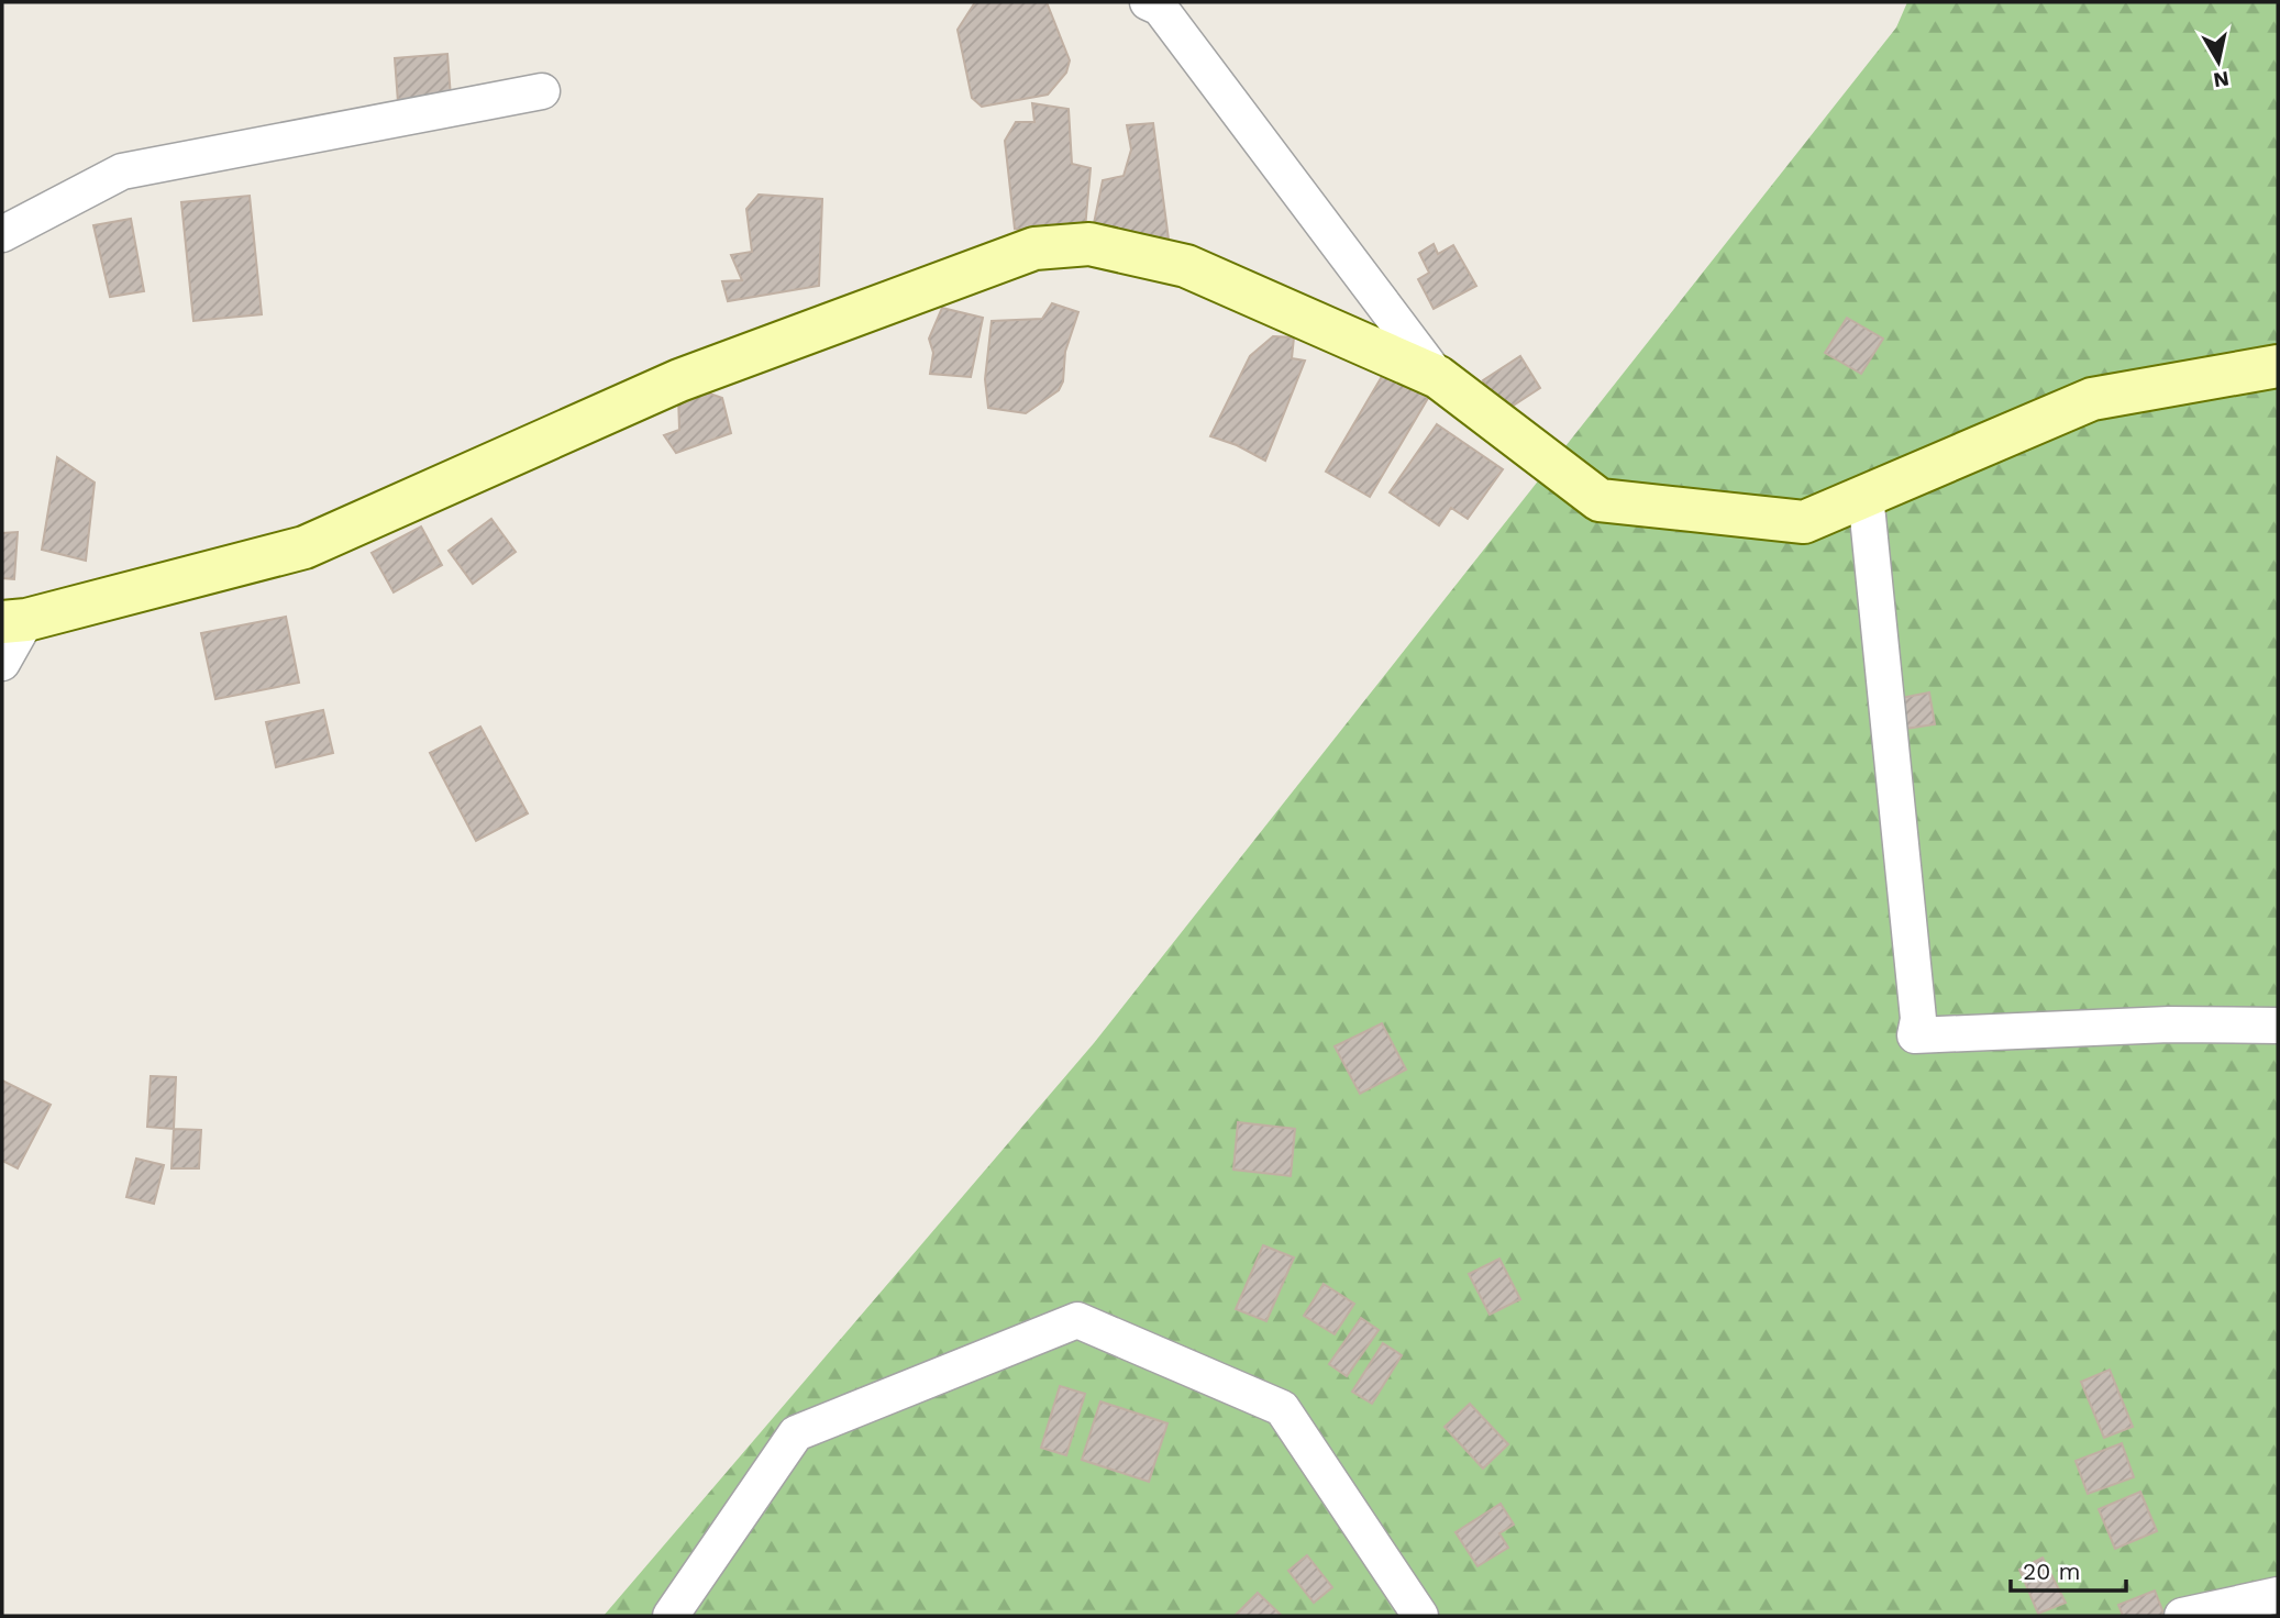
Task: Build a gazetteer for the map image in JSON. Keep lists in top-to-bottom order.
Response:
{
  "scale_bar": "20 m",
  "north": "bottom"
}
